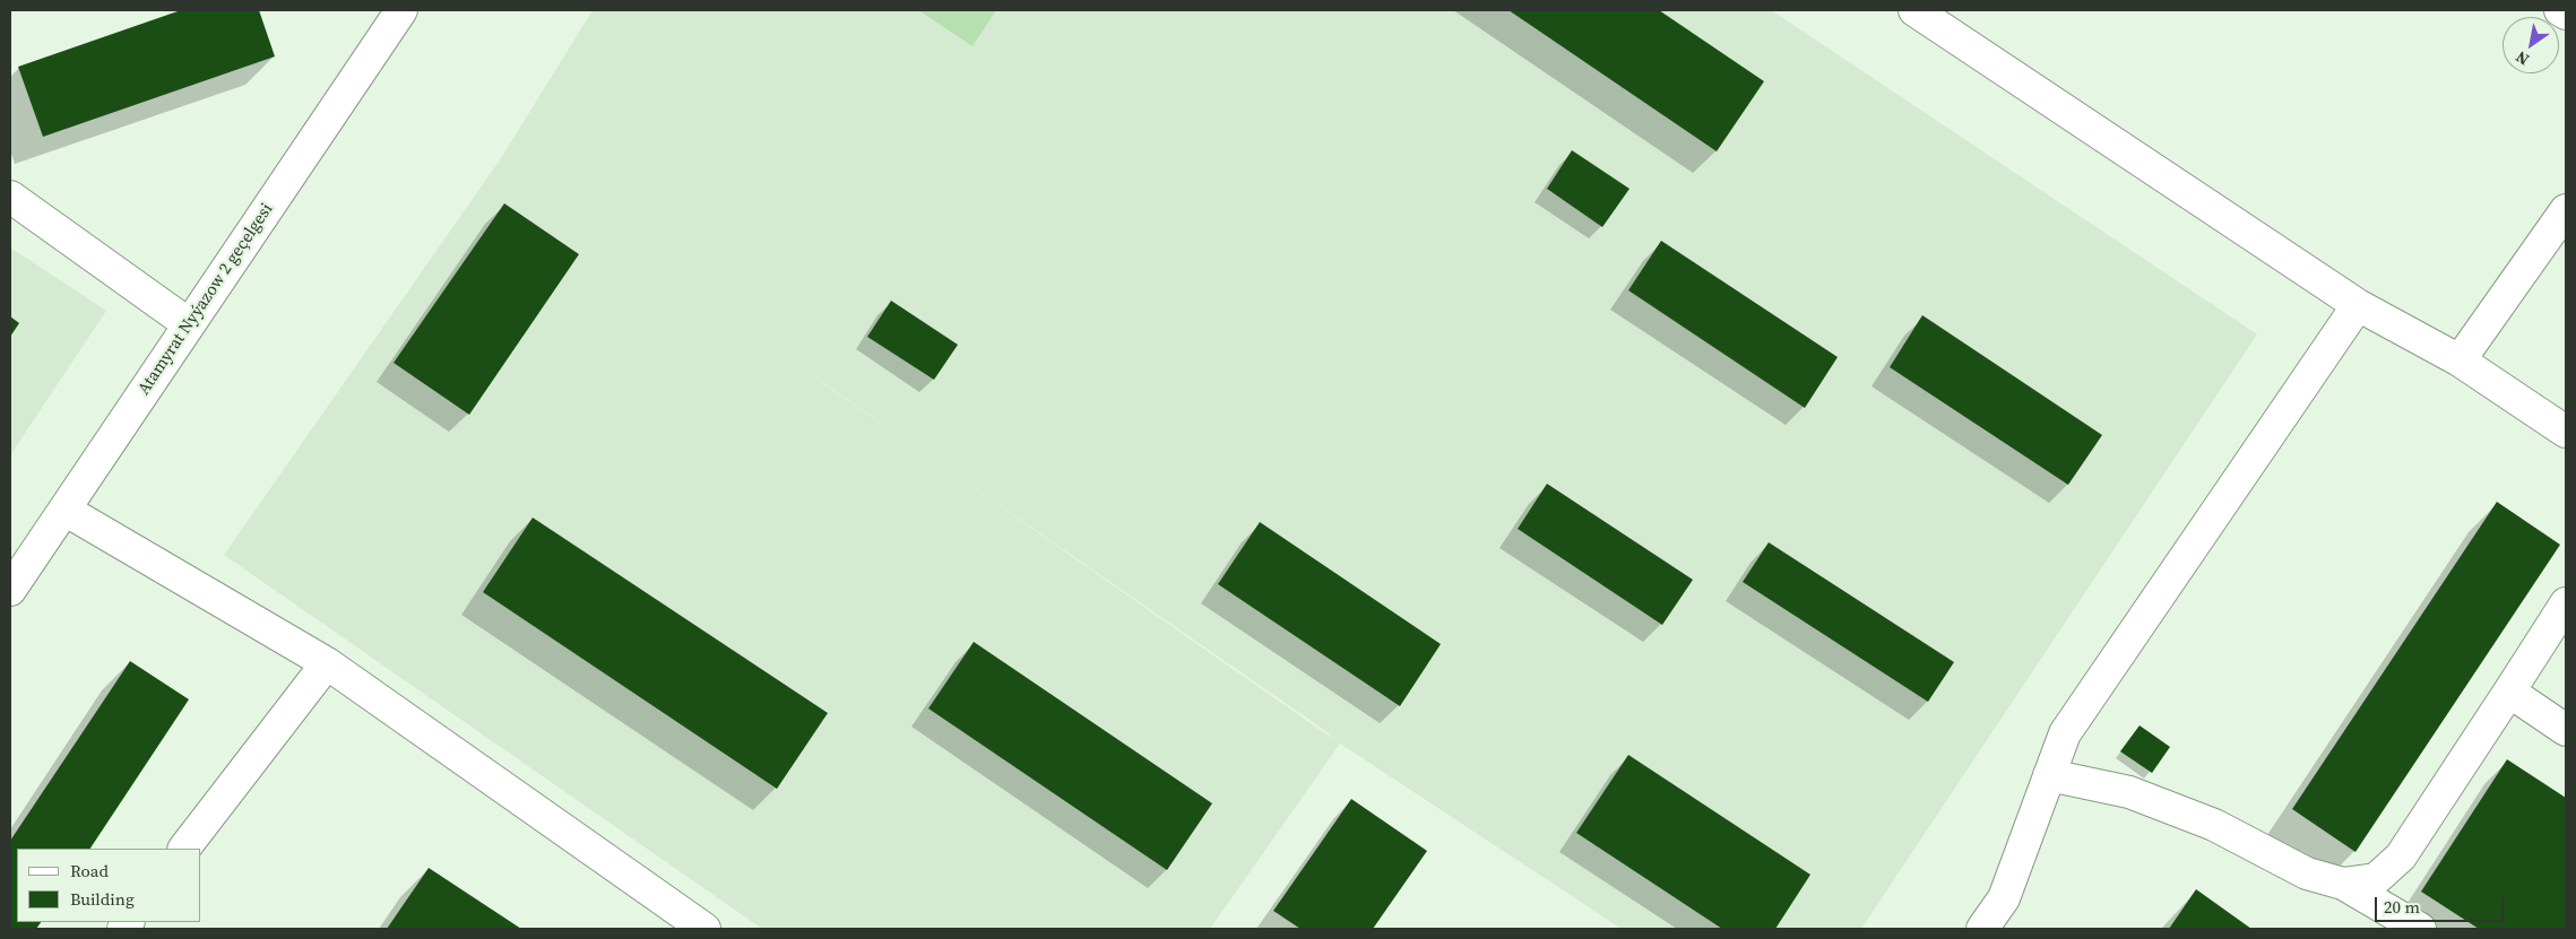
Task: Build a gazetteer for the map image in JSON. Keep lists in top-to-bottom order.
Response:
{
  "streets": {
    "street": ["Atamyrat Nyýazow 2 geçelgesi"]
  },
  "legend": ["Road", "Building"],
  "scale_bar": "20 m",
  "north": "bottom left"
}
